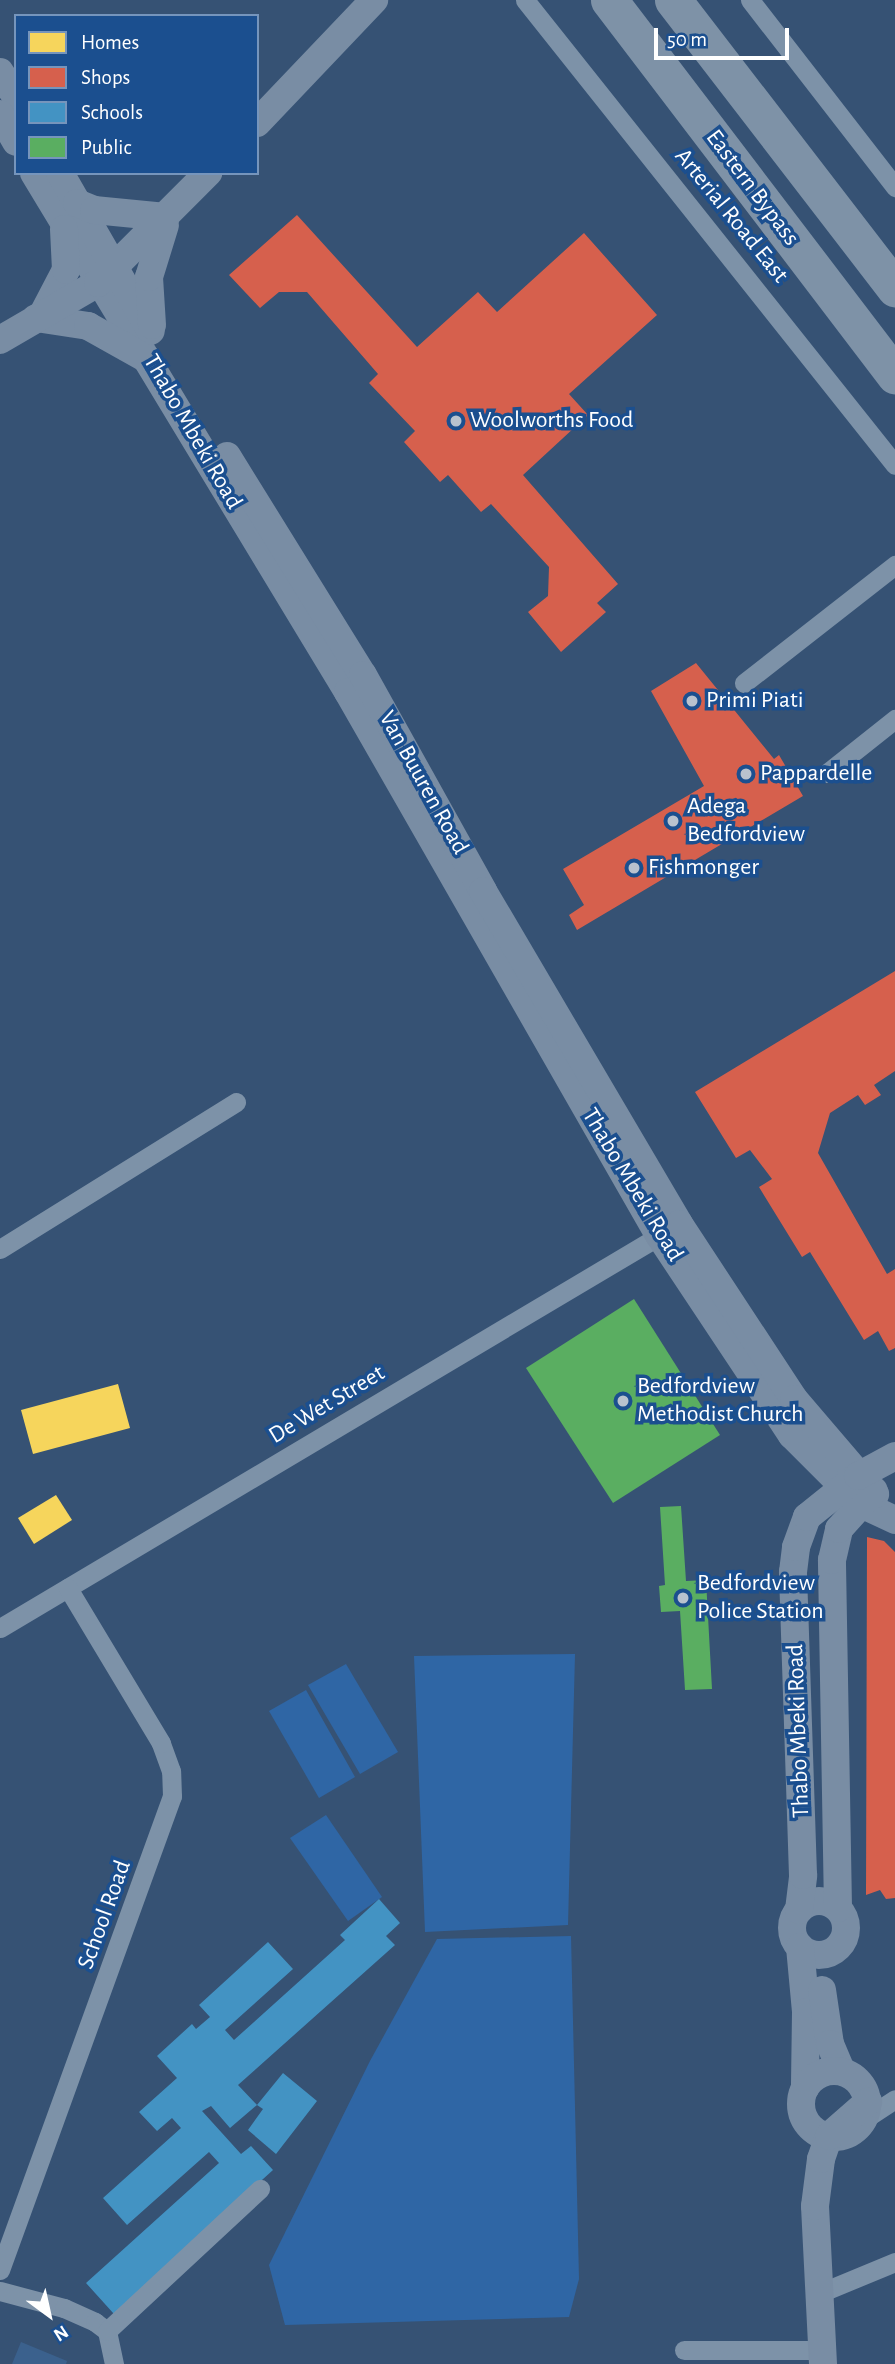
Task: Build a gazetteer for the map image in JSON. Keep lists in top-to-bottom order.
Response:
{
  "streets": {
    "highway": ["Eastern Bypass"],
    "main road": ["Thabo Mbeki Road", "Van Buuren Road"],
    "street": ["Arterial Road East", "De Wet Street", "School Road"]
  },
  "crossings": [
    ["Thabo Mbeki Road", "Van Buuren Road"],
    ["Thabo Mbeki Road", "De Wet Street"],
    ["De Wet Street", "School Road"]
  ],
  "places": [
    "Woolworths Food",
    "Primi Piati",
    "Pappardelle",
    "Adega Bedfordview",
    "Fishmonger",
    "Bedfordview Methodist Church",
    "Bedfordview Police Station"
  ],
  "legend": [
    "Homes",
    "Shops",
    "Schools",
    "Public"
  ],
  "scale_bar": "50 m",
  "north": "bottom right"
}
